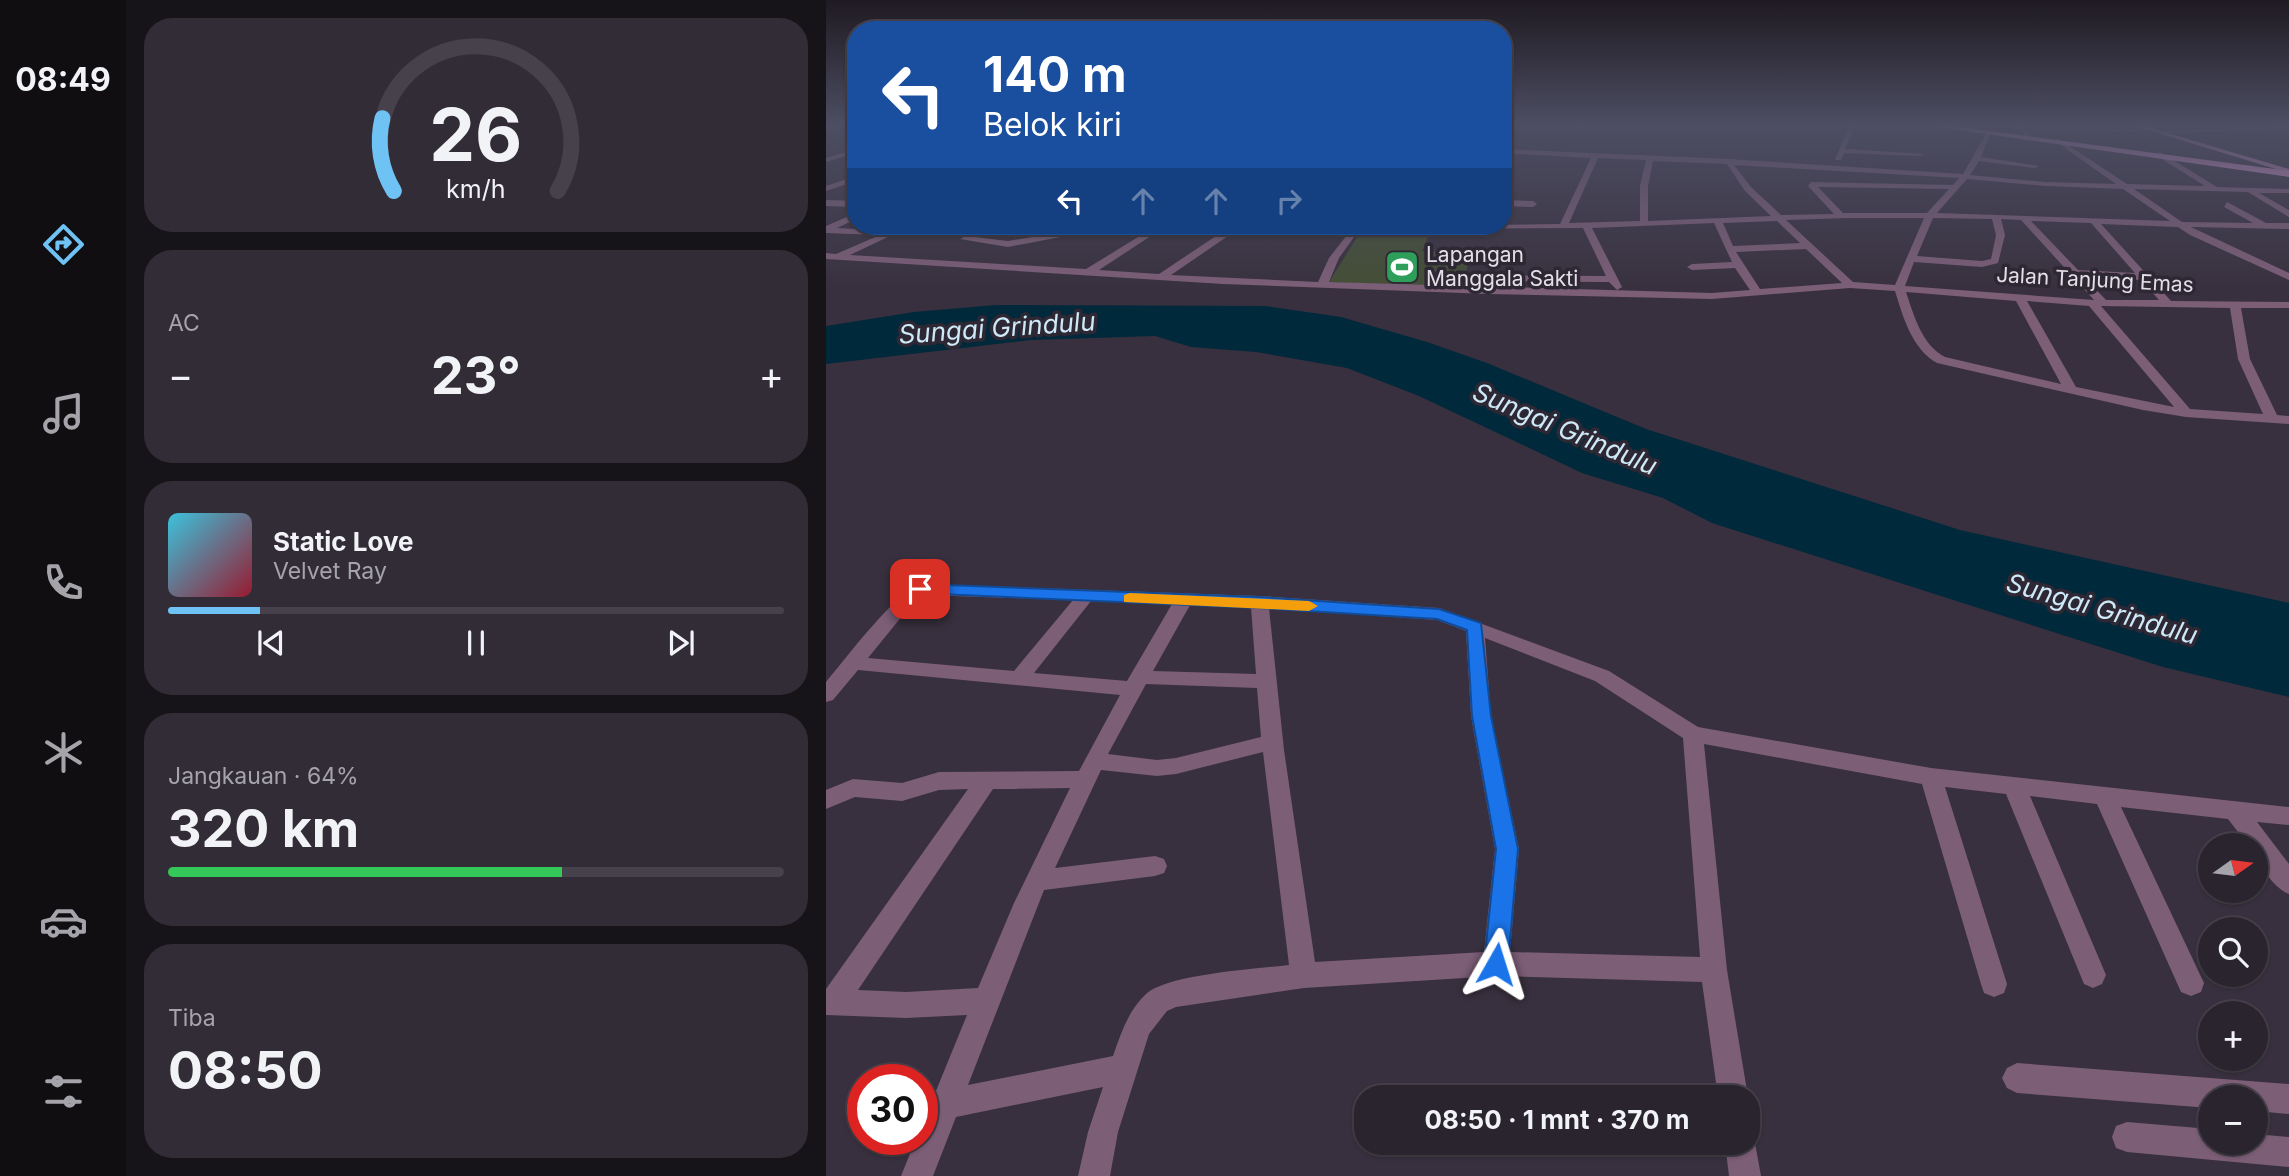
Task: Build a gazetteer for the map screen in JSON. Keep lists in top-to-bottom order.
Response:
{
  "streets": {
    "street": ["Jalan Tanjung Emas"]
  },
  "water": ["Sungai Grindulu"],
  "places": {
    "sports": ["Lapangan Manggala Sakti"]
  },
  "north": "right",
  "page": {
    "tabs": "08:49",
    "turn": ["140 m", "Belok kiri"],
    "tile": [
      "AC",
      ["Jangkauan · 64%", "320 km"],
      ["Tiba", "08:50"]
    ],
    "heat": ["−", "23°", "+"],
    "song": ["Static Love", "Velvet Ray"],
    "map_buttons": ["+", "−"],
    "limit": "30",
    "trip": "08:50 · 1 mnt · 370 m",
    "gauge": ["26", "km/h"]
  }
}
